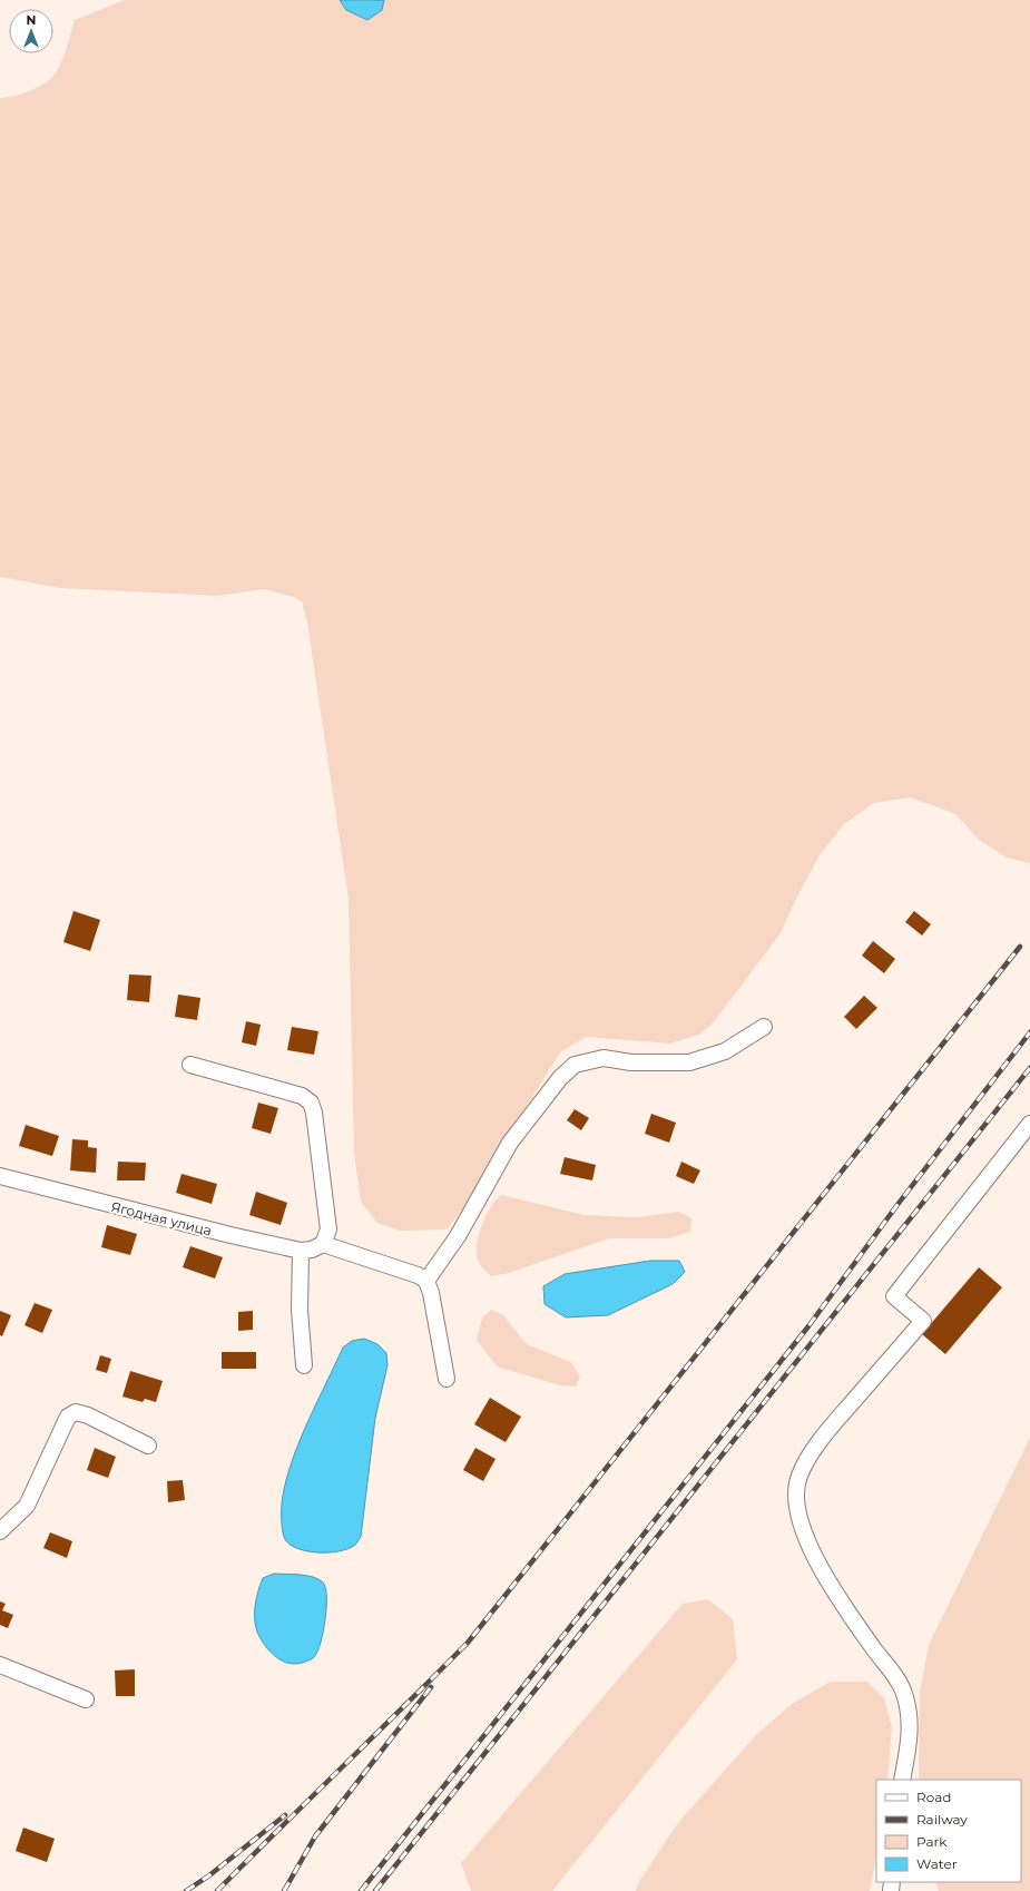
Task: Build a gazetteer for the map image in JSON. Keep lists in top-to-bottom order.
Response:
{
  "streets": {
    "street": ["Ягодная улица"]
  },
  "legend": [
    "Road",
    "Railway",
    "Park",
    "Water"
  ],
  "north": "top"
}
